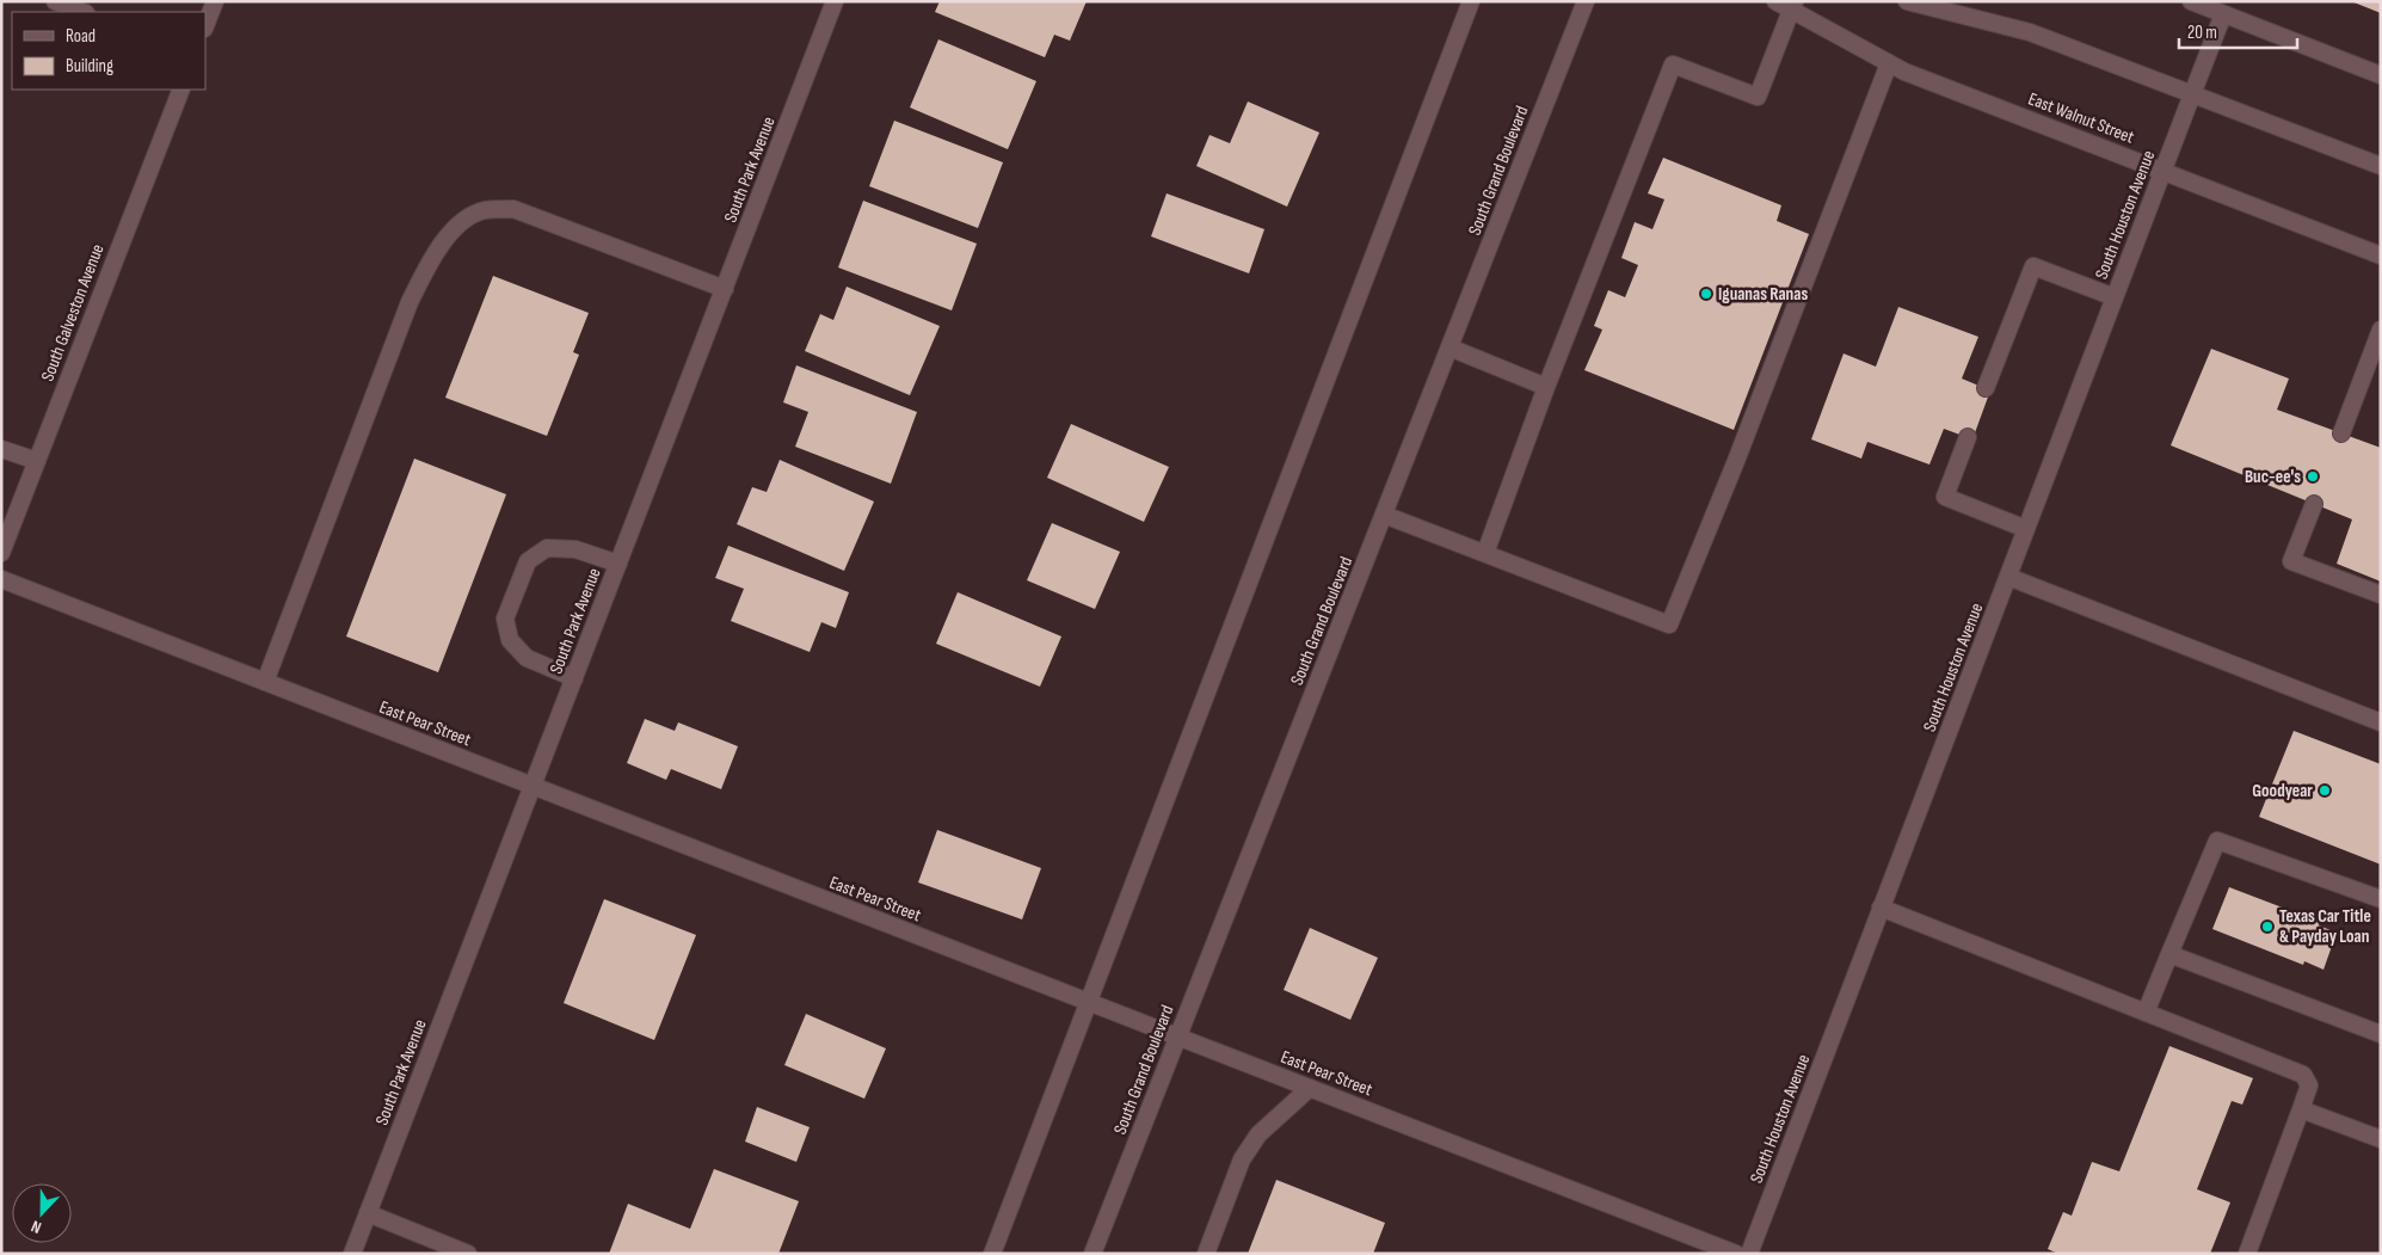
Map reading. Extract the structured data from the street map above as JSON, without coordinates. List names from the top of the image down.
{
  "streets": {
    "street": [
      "East Walnut Street",
      "South Park Avenue",
      "South Grand Boulevard",
      "South Houston Avenue",
      "South Galveston Avenue",
      "East Pear Street"
    ]
  },
  "crossings": [
    ["East Walnut Street", "South Houston Avenue"],
    ["South Park Avenue", "East Pear Street"],
    ["South Grand Boulevard", "East Pear Street"]
  ],
  "places": [
    "Iguanas Ranas",
    "Buc-ee's",
    "Goodyear",
    "Texas Car Title & Payday Loan"
  ],
  "legend": ["Road", "Building"],
  "scale_bar": "20 m",
  "north": "bottom"
}
